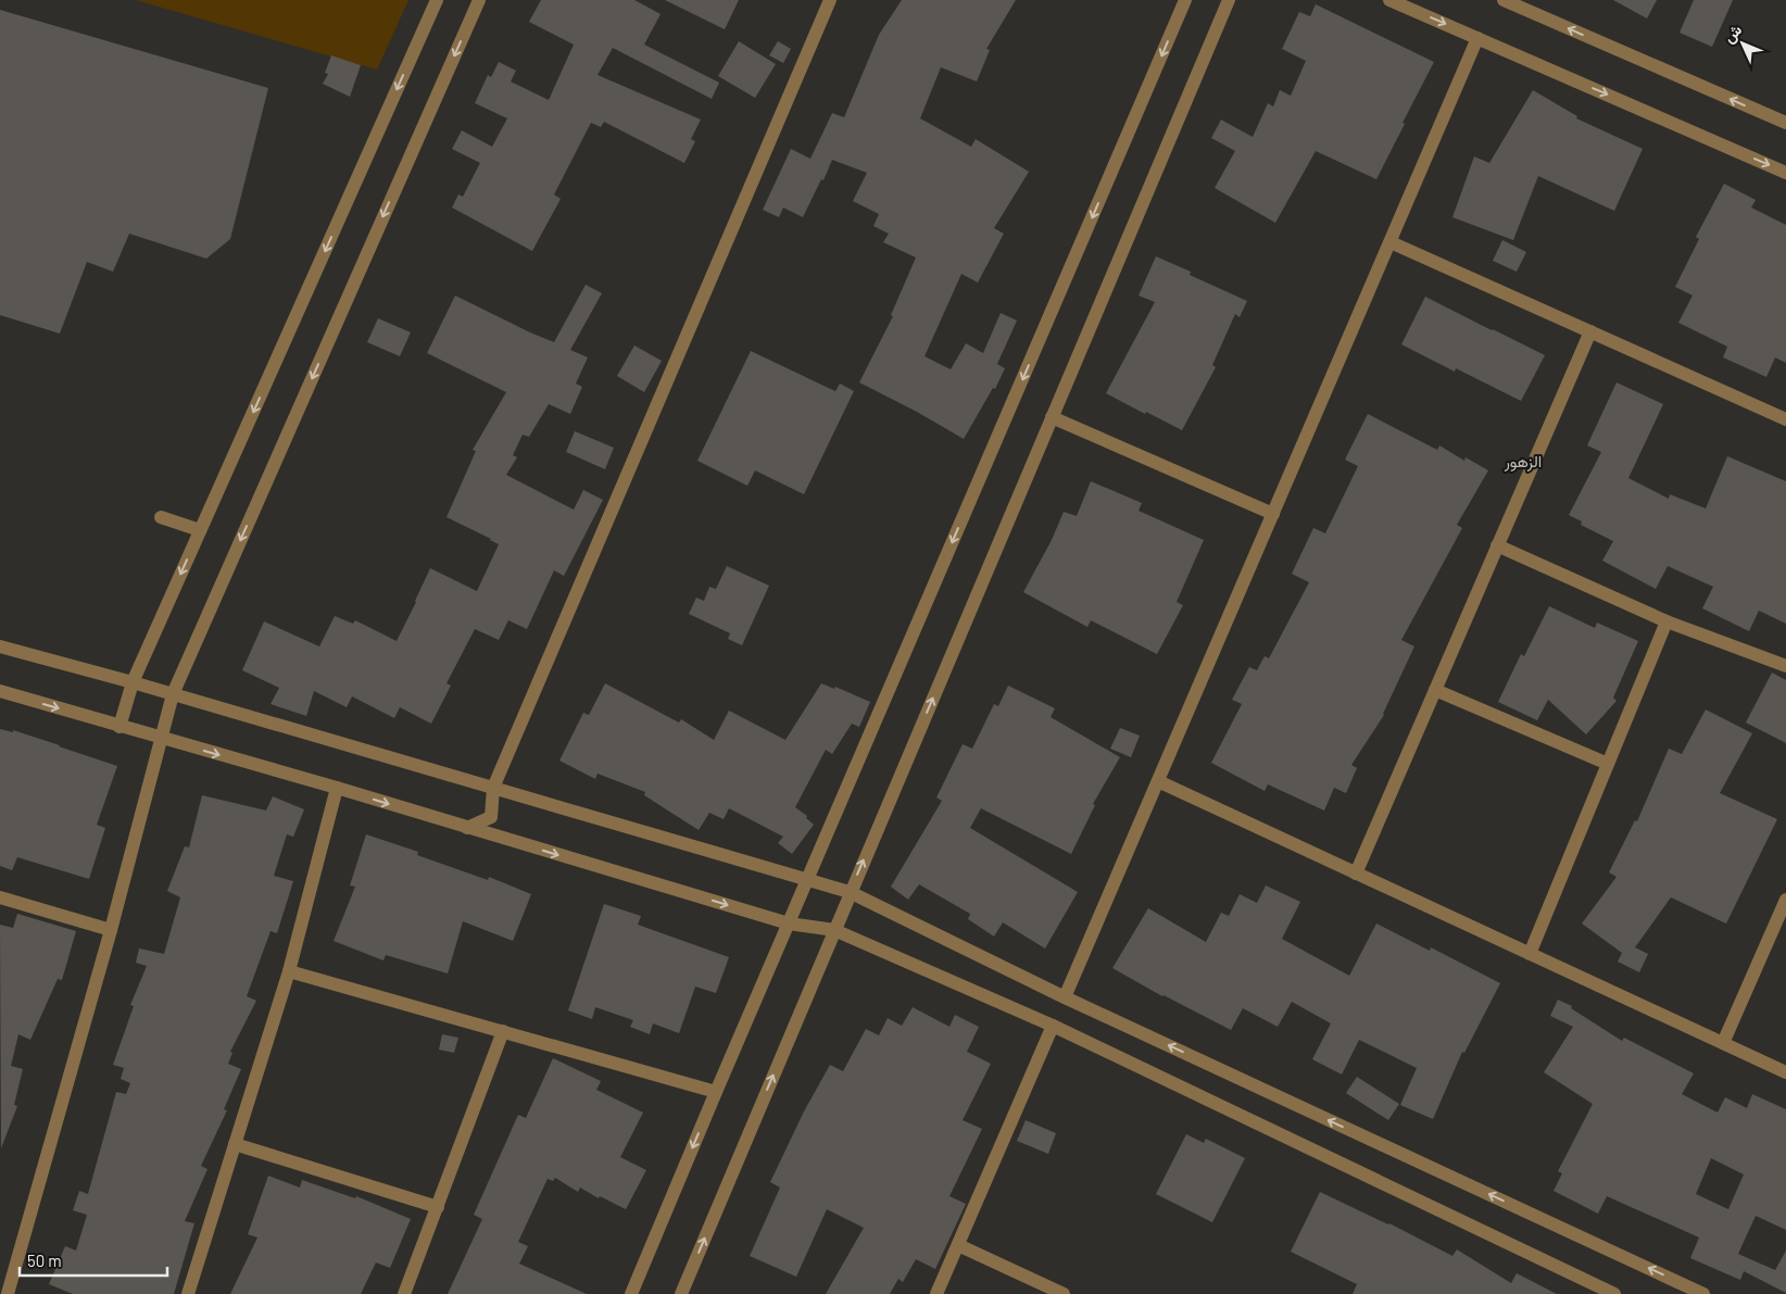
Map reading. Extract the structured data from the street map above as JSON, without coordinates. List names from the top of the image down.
{
  "districts": ["الزهور"],
  "scale_bar": "50 m",
  "north": "top left"
}
